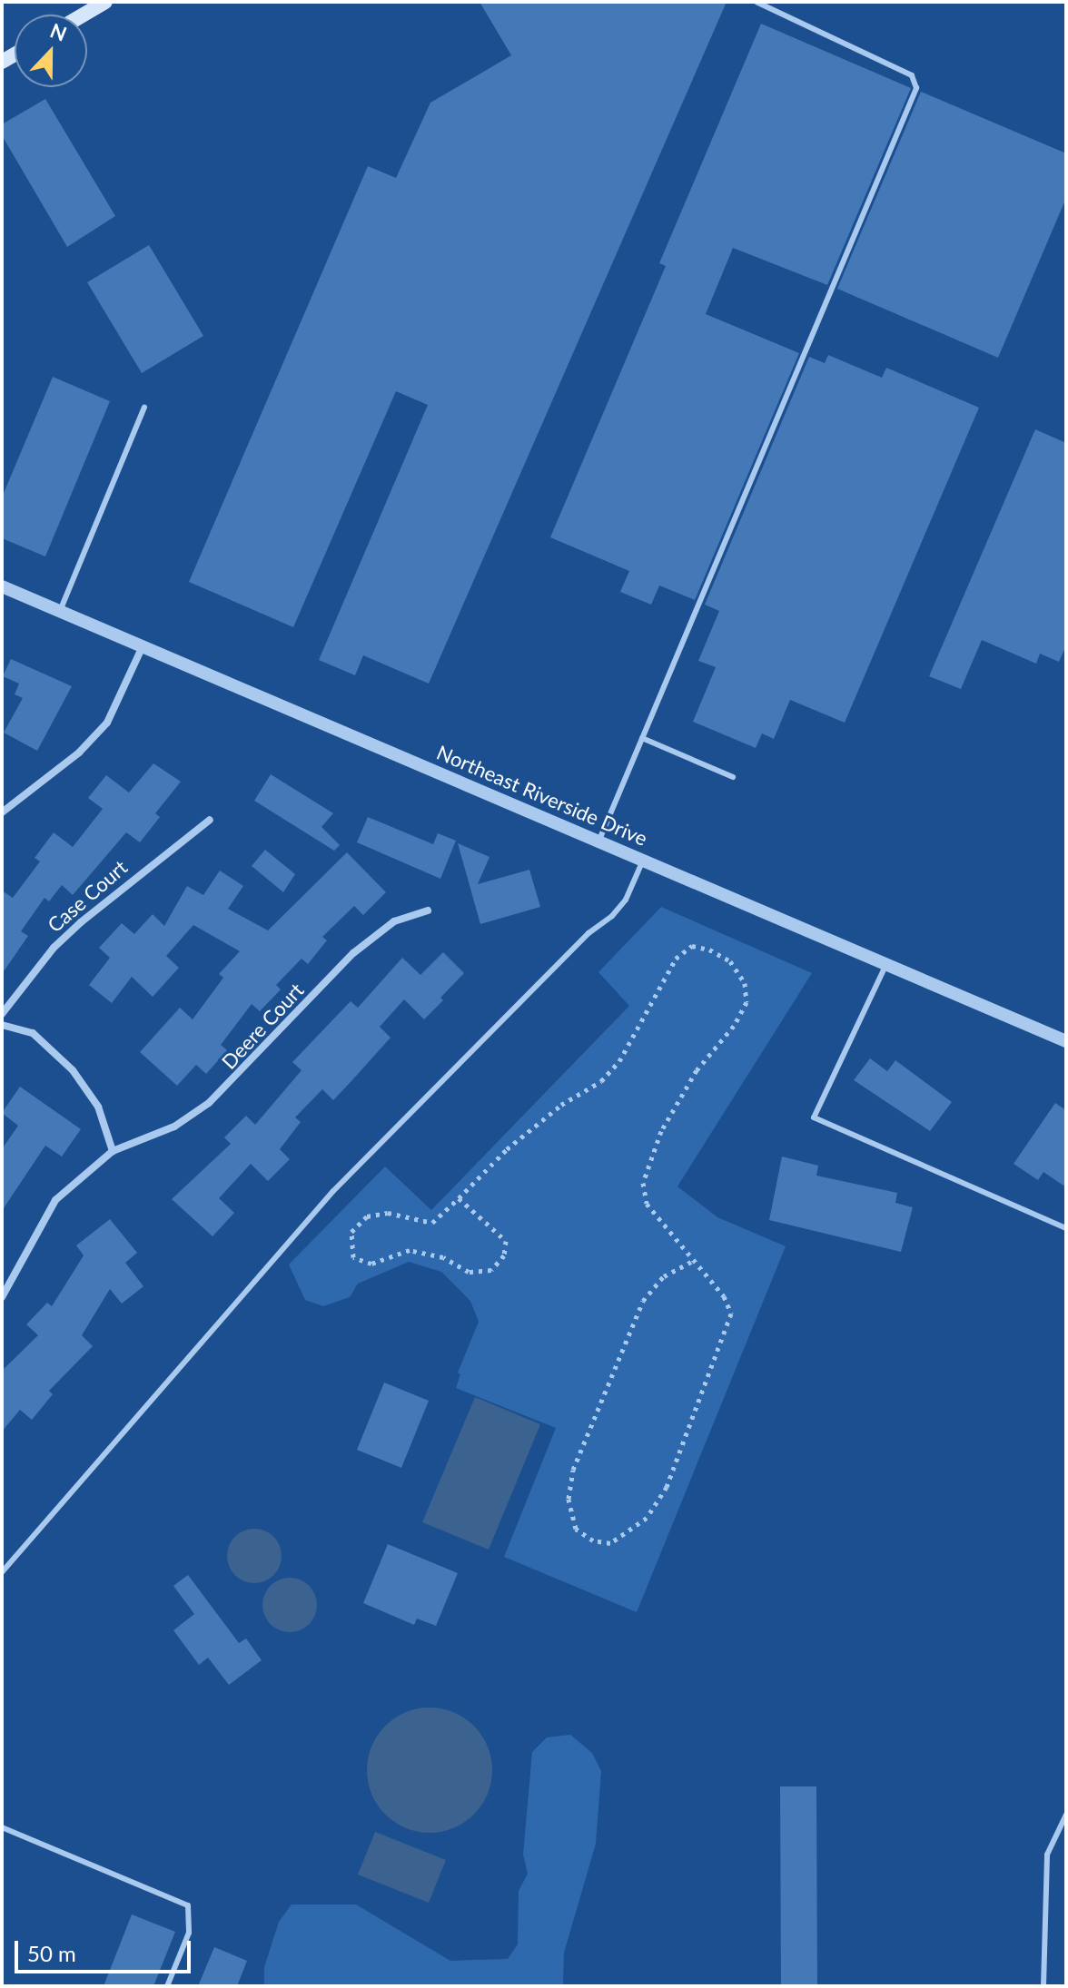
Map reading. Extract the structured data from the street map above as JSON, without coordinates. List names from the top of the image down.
{
  "streets": {
    "street": ["Northeast Riverside Drive", "Case Court", "Deere Court"]
  },
  "scale_bar": "50 m",
  "north": "top"
}
